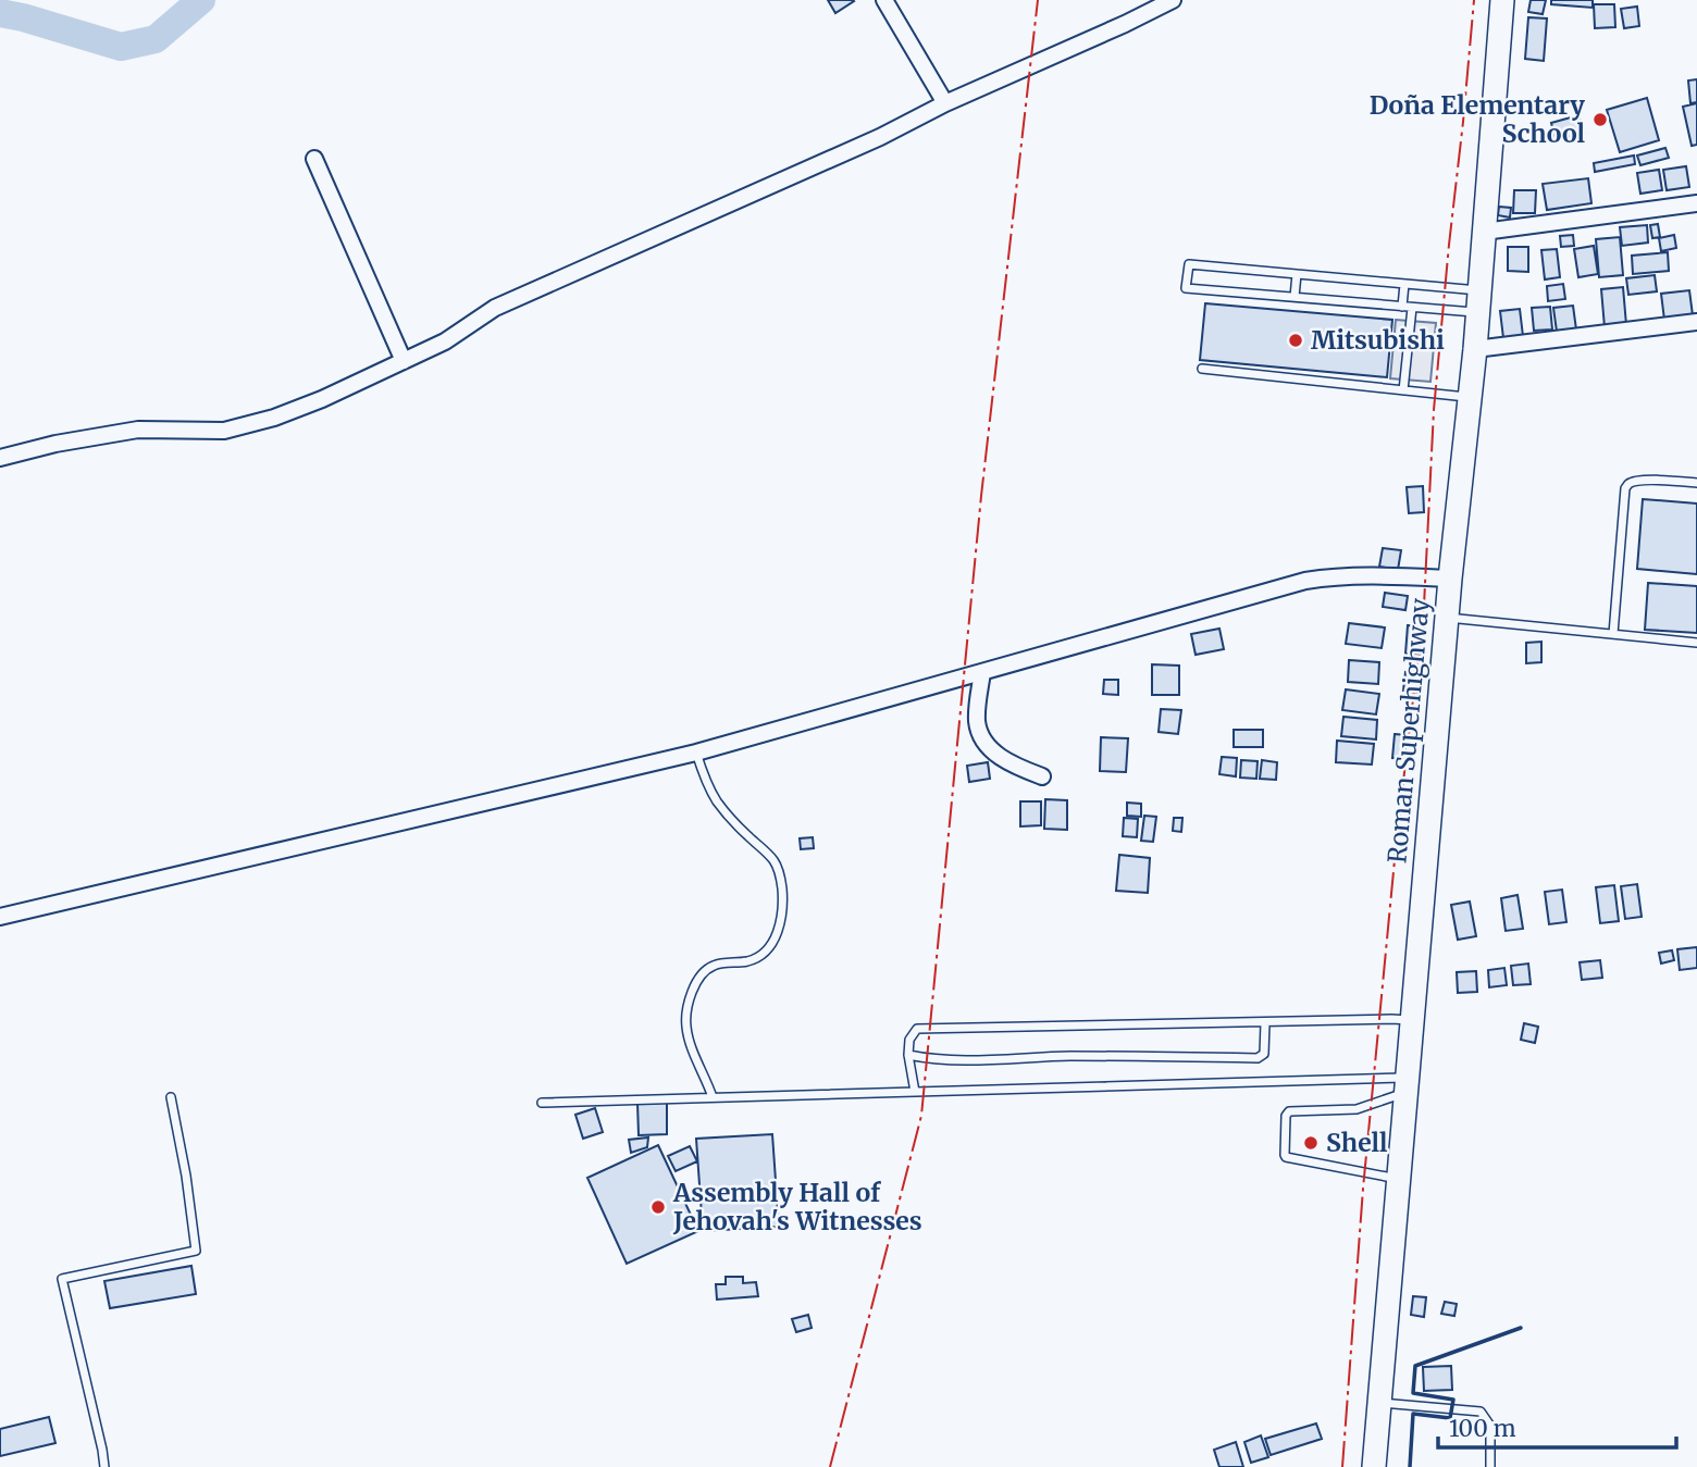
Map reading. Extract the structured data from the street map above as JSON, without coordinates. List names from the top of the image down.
{
  "streets": {
    "main road": ["Roman Superhighway"]
  },
  "places": [
    "Doña Elementary School",
    "Mitsubishi",
    "Shell",
    "Assembly Hall of Jehovah's Witnesses"
  ],
  "scale_bar": "100 m"
}
